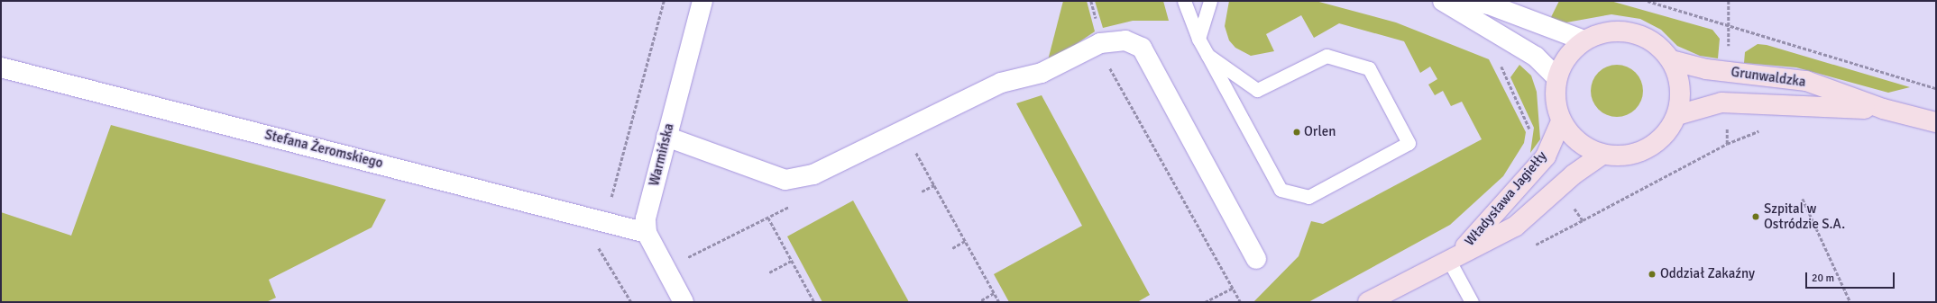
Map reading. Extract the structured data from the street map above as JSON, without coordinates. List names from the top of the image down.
{
  "streets": {
    "main road": ["Grunwaldzka", "Władysława Jagiełły"],
    "street": ["Stefana Żeromskiego", "Warmińska"]
  },
  "crossings": [
    ["Grunwaldzka", "Władysława Jagiełły"],
    ["Stefana Żeromskiego", "Warmińska"]
  ],
  "places": ["Orlen", "Szpital w Ostródzie S.A.", "Oddział Zakaźny"],
  "scale_bar": "20 m"
}
